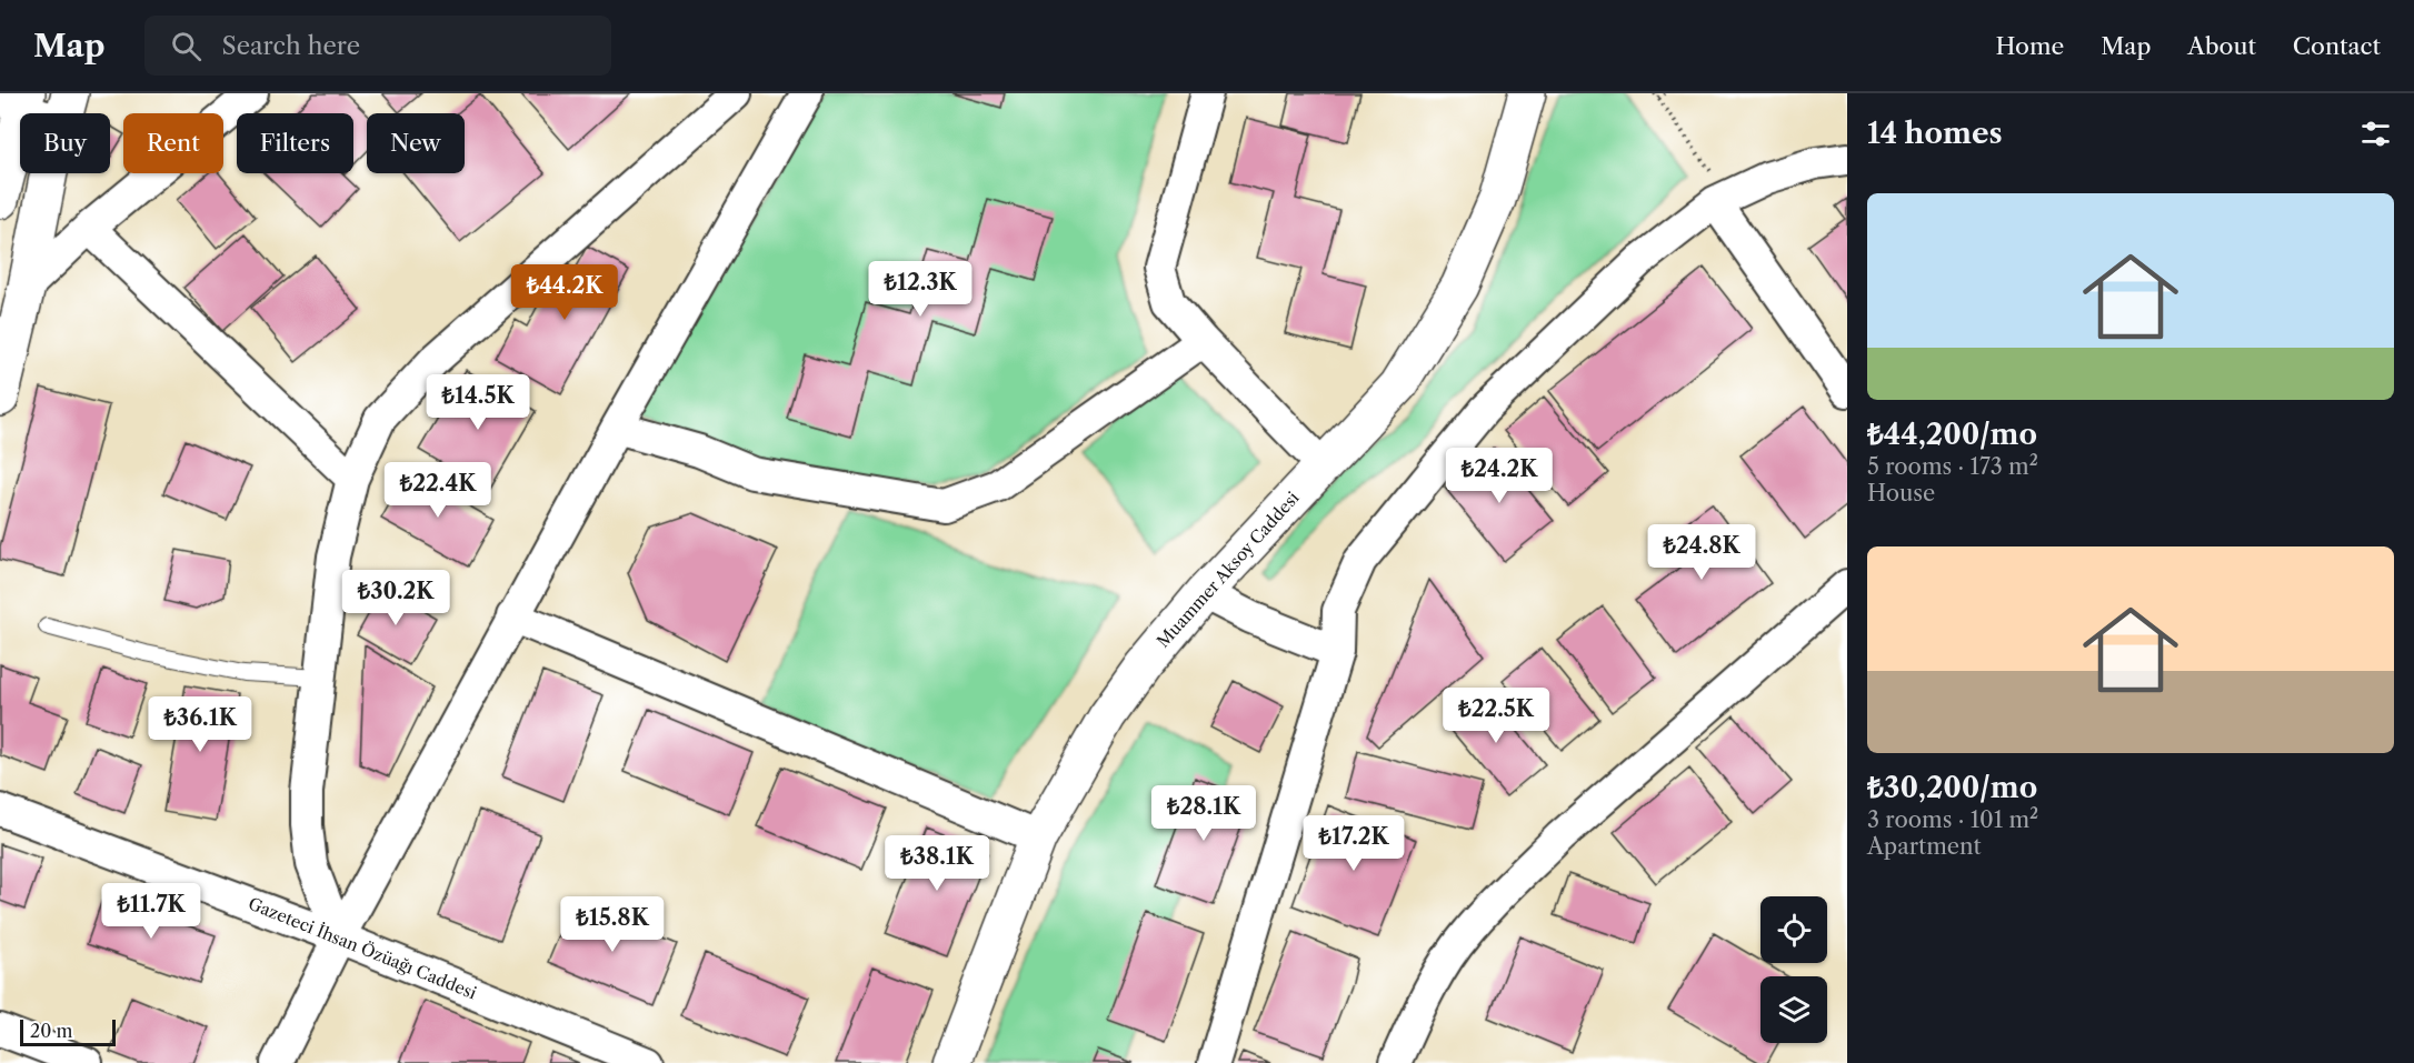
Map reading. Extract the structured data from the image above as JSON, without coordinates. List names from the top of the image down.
{
  "streets": {
    "main road": ["Muammer Aksoy Caddesi"],
    "street": ["Gazeteci İhsan Özüağı Caddesi"]
  },
  "scale_bar": "20 m",
  "page": {
    "header": "Map",
    "search": "Search here",
    "nav": [
      "Home",
      "Map",
      "About",
      "Contact"
    ],
    "heading": "14 homes",
    "chip": [
      "Buy",
      "Rent",
      "Filters",
      "New"
    ],
    "list": [
      {
        "name": "₺44,200/mo",
        "note": "5 rooms · 173 m² · House"
      },
      {
        "name": "₺30,200/mo",
        "note": "3 rooms · 101 m² · Apartment"
      }
    ],
    "price": [
      "₺12.3K",
      "₺44.2K",
      "₺14.5K",
      "₺24.2K",
      "₺22.4K",
      "₺24.8K",
      "₺30.2K",
      "₺22.5K",
      "₺36.1K",
      "₺28.1K",
      "₺17.2K",
      "₺38.1K",
      "₺11.7K",
      "₺15.8K"
    ],
    "scale": "20 m"
  }
}
